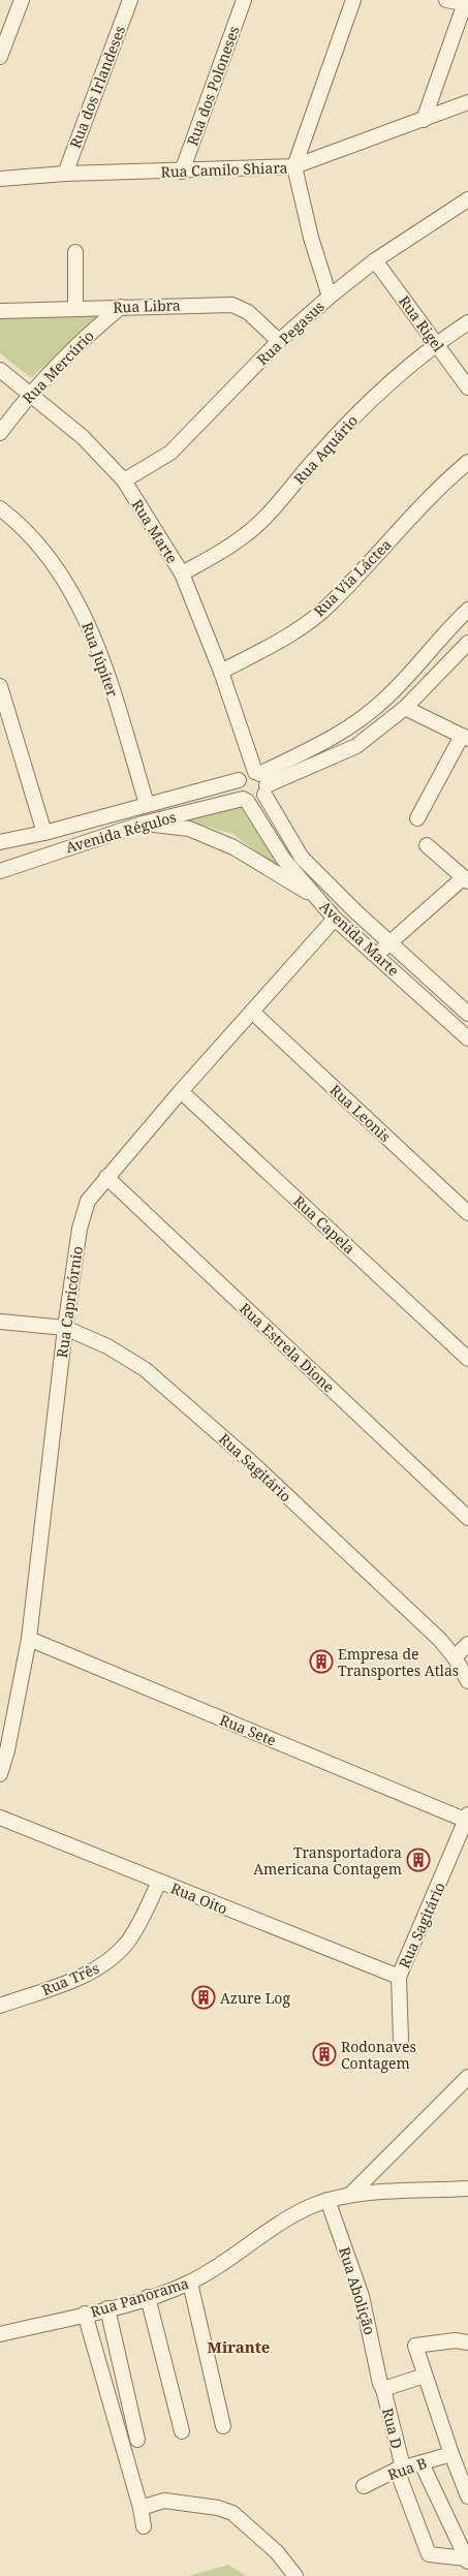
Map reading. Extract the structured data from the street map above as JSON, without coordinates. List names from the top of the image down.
{
  "streets": {
    "street": [
      "Rua dos Poloneses",
      "Rua dos Irlandeses",
      "Rua Camilo Shiara",
      "Rua Libra",
      "Rua Rigel",
      "Rua Pegasus",
      "Rua Mercúrio",
      "Rua Aquário",
      "Rua Marte",
      "Rua Via Láctea",
      "Rua Júpiter",
      "Avenida Régulos",
      "Avenida Marte",
      "Rua Leonis",
      "Rua Capela",
      "Rua Capricórnio",
      "Rua Estrela Dione",
      "Rua Sagitário",
      "Rua Sete",
      "Rua Oito",
      "Rua Três",
      "Rua Abolição",
      "Rua Panorama",
      "Rua D",
      "Rua B"
    ]
  },
  "crossings": [
    ["Rua dos Poloneses", "Rua Camilo Shiara"],
    ["Rua dos Irlandeses", "Rua Camilo Shiara"],
    ["Rua Libra", "Rua Pegasus"],
    ["Rua Libra", "Rua Mercúrio"],
    ["Rua Rigel", "Rua Pegasus"],
    ["Rua Rigel", "Rua Aquário"],
    ["Rua Pegasus", "Rua Marte"],
    ["Rua Mercúrio", "Rua Marte"],
    ["Rua Aquário", "Rua Marte"],
    ["Rua Marte", "Rua Via Láctea"],
    ["Rua Marte", "Avenida Régulos"],
    ["Rua Marte", "Avenida Marte"],
    ["Rua Júpiter", "Avenida Régulos"],
    ["Avenida Régulos", "Avenida Marte"],
    ["Avenida Marte", "Rua Capricórnio"],
    ["Rua Leonis", "Rua Capricórnio"],
    ["Rua Capela", "Rua Capricórnio"],
    ["Rua Capricórnio", "Rua Estrela Dione"],
    ["Rua Capricórnio", "Rua Sagitário"],
    ["Rua Capricórnio", "Rua Sete"],
    ["Rua Sagitário", "Rua Sete"],
    ["Rua Sagitário", "Rua Oito"],
    ["Rua Oito", "Rua Três"],
    ["Rua Abolição", "Rua Panorama"],
    ["Rua Abolição", "Rua D"],
    ["Rua D", "Rua B"]
  ],
  "districts": ["Mirante"],
  "places": {
    "building": [
      "Empresa de Transportes Atlas",
      "Transportadora Americana Contagem",
      "Azure Log",
      "Rodonaves Contagem"
    ]
  }
}
